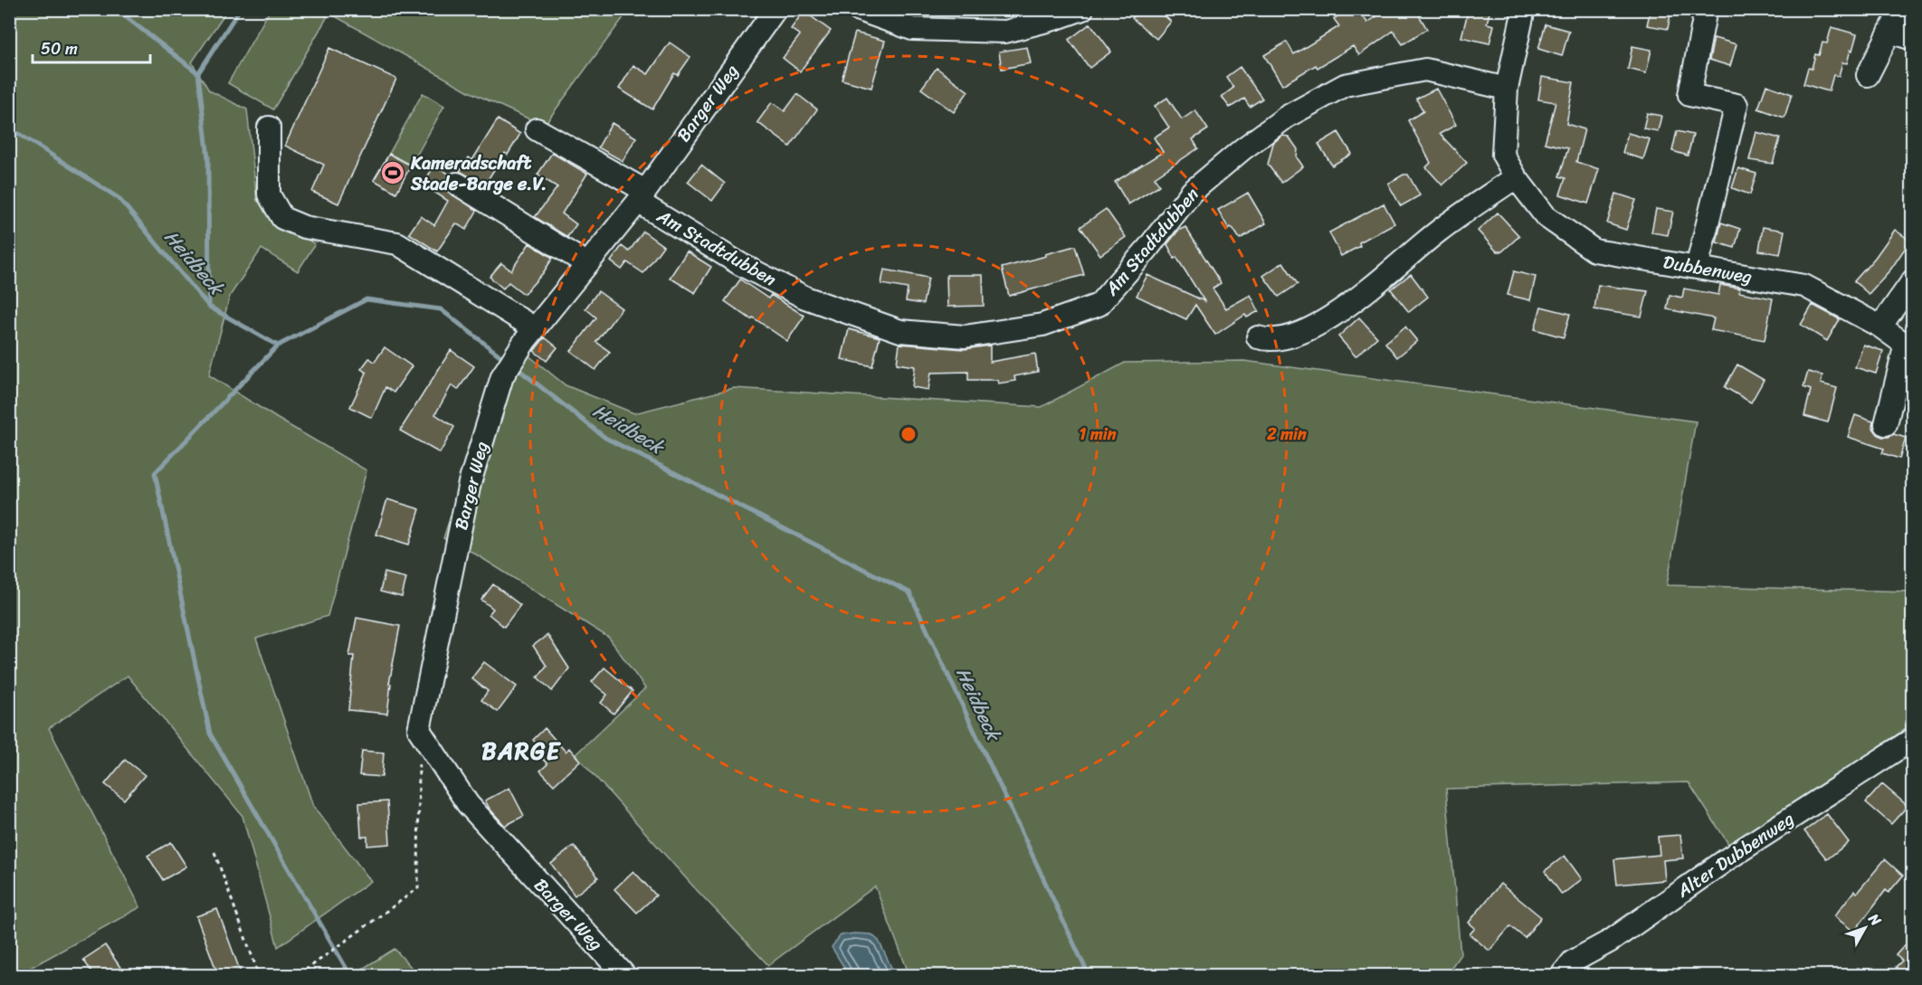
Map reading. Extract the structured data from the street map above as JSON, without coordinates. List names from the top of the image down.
{
  "streets": {
    "street": [
      "Barger Weg",
      "Am Stadtdubben",
      "Dubbenweg",
      "Alter Dubbenweg"
    ]
  },
  "crossings": [
    ["Barger Weg", "Am Stadtdubben"],
    ["Am Stadtdubben", "Dubbenweg"]
  ],
  "districts": ["BARGE"],
  "water": ["Heidbeck"],
  "places": {
    "sports": ["Kameradschaft Stade-Barge e.V."]
  },
  "scale_bar": "50 m",
  "north": "top right",
  "rings": ["1 min", "2 min"]
}
